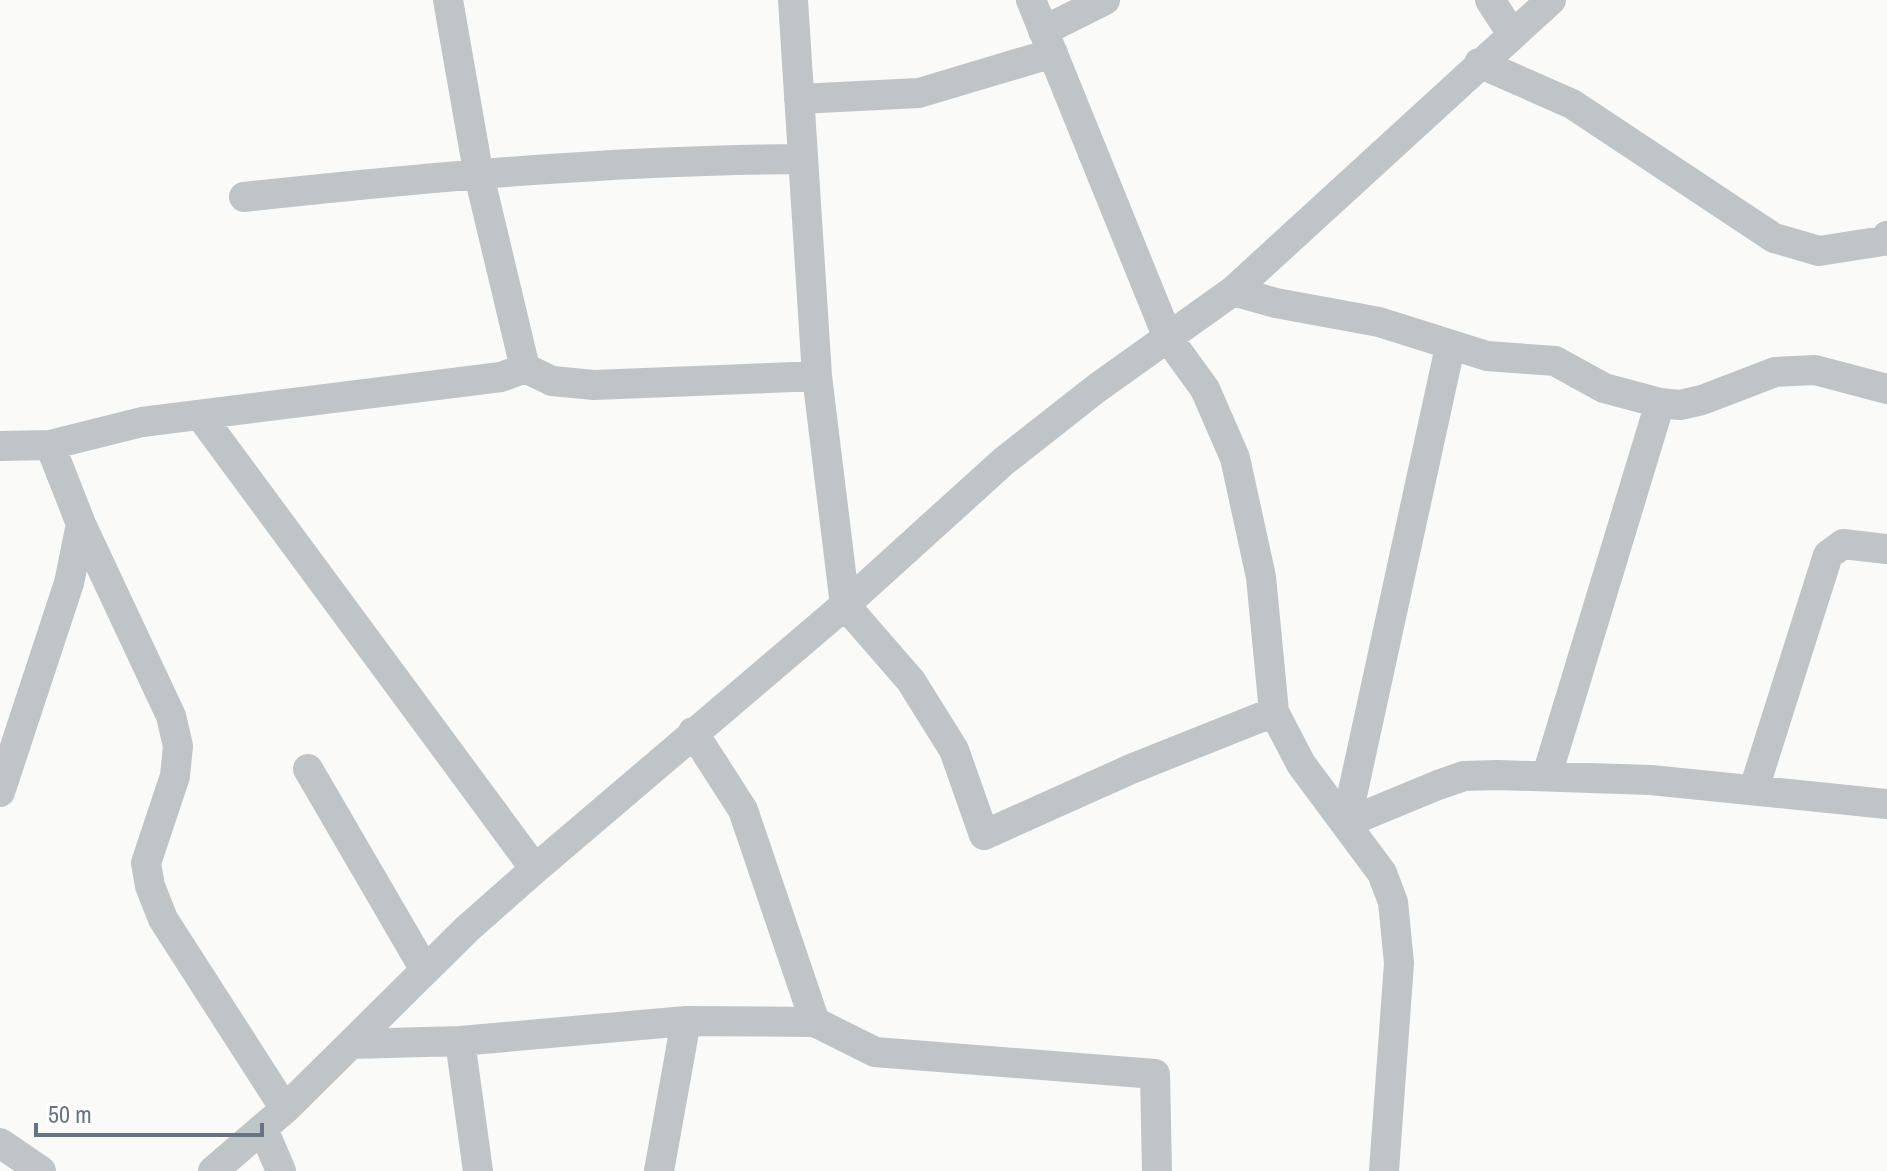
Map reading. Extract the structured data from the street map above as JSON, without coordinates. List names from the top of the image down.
{
  "scale_bar": "50 m"
}
